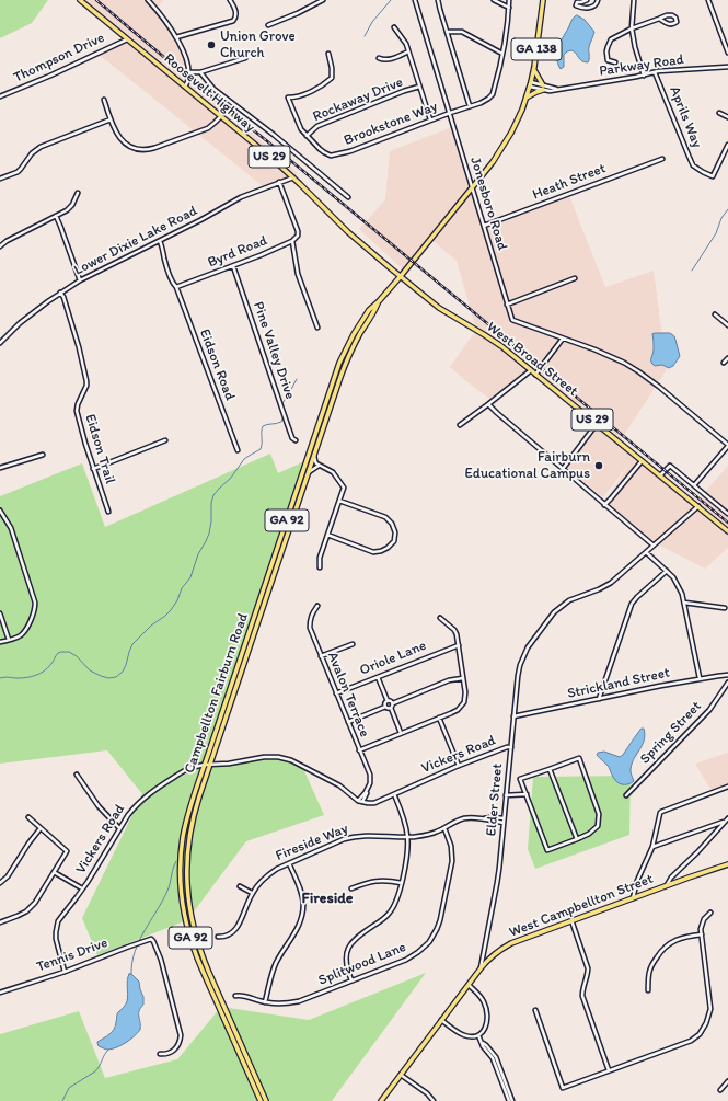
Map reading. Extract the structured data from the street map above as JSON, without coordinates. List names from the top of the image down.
{
  "streets": {
    "main road": [
      "GA 138",
      "Roosevelt Highway",
      "US 29",
      "West Broad Street",
      "GA 92",
      "Campbellton Fairburn Road",
      "West Campbellton Street"
    ],
    "street": [
      "Thompson Drive",
      "Parkway Road",
      "Rockaway Drive",
      "Aprils Way",
      "Brookstone Way",
      "Heath Street",
      "Jonesboro Road",
      "Lower Dixie Lake Road",
      "Byrd Road",
      "Pine Valley Drive",
      "Eidson Road",
      "Eidson Trail",
      "Oriole Lane",
      "Strickland Street",
      "Avalon Terrace",
      "Spring Street",
      "Vickers Road",
      "Elder Street",
      "Fireside Way",
      "Tennis Drive",
      "Splitwood Lane"
    ]
  },
  "crossings": [
    ["GA 138", "Parkway Road"],
    ["GA 138", "Roosevelt Highway"],
    ["GA 138", "Jonesboro Road"],
    ["GA 138", "West Broad Street"],
    ["GA 138", "Campbellton Fairburn Road"],
    ["Thompson Drive", "Roosevelt Highway"],
    ["Parkway Road", "Aprils Way"],
    ["Roosevelt Highway", "Lower Dixie Lake Road"],
    ["Roosevelt Highway", "West Broad Street"],
    ["Roosevelt Highway", "Campbellton Fairburn Road"],
    ["Rockaway Drive", "Brookstone Way"],
    ["Brookstone Way", "Jonesboro Road"],
    ["Heath Street", "Jonesboro Road"],
    ["Lower Dixie Lake Road", "Eidson Trail"],
    ["Byrd Road", "Pine Valley Drive"],
    ["Byrd Road", "Eidson Road"],
    ["West Broad Street", "Campbellton Fairburn Road"],
    ["West Broad Street", "Elder Street"],
    ["Oriole Lane", "Avalon Terrace"],
    ["Strickland Street", "Elder Street"],
    ["Campbellton Fairburn Road", "Vickers Road"],
    ["Avalon Terrace", "Vickers Road"],
    ["Vickers Road", "Elder Street"],
    ["Vickers Road", "Tennis Drive"],
    ["Elder Street", "Fireside Way"],
    ["Elder Street", "West Campbellton Street"],
    ["Fireside Way", "Splitwood Lane"]
  ],
  "districts": ["Fireside"],
  "places": ["Union Grove Church", "Fairburn Educational Campus"]
}
